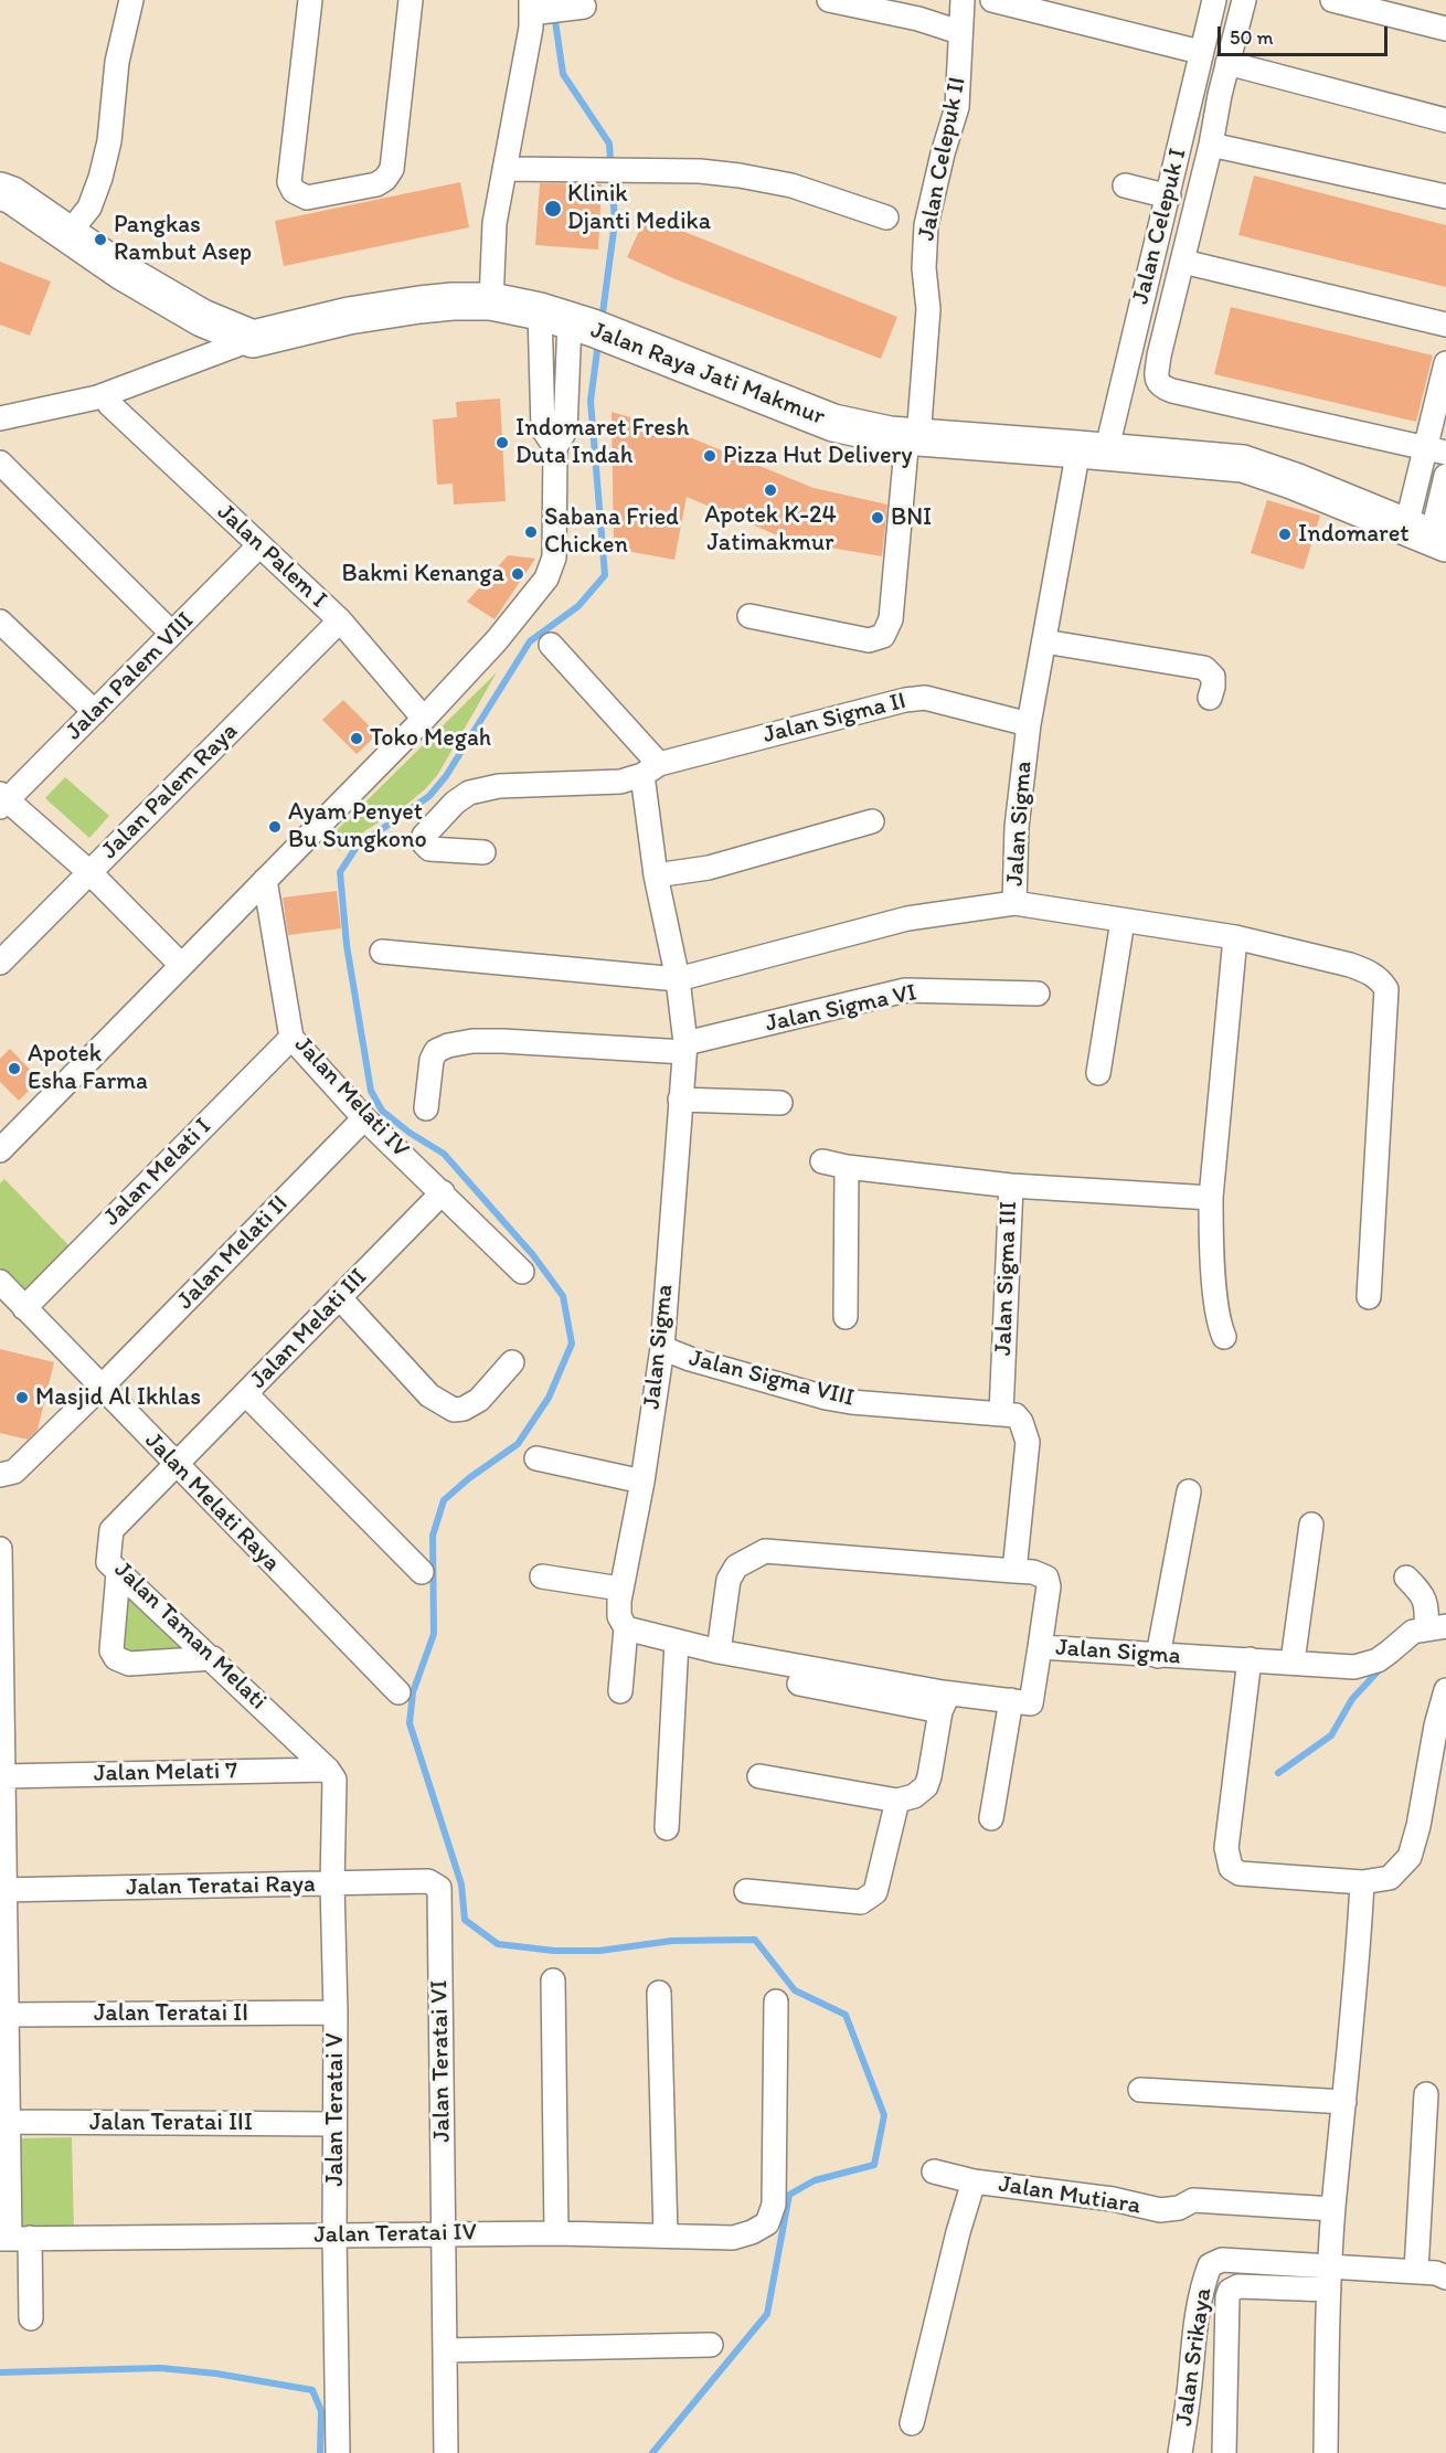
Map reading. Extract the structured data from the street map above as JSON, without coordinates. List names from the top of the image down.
{
  "streets": {
    "main road": ["Jalan Raya Jati Makmur"],
    "street": [
      "Jalan Celepuk II",
      "Jalan Celepuk I",
      "Jalan Palem I",
      "Jalan Palem VIII",
      "Jalan Sigma II",
      "Jalan Palem Raya",
      "Jalan Sigma",
      "Jalan Sigma VI",
      "Jalan Melati IV",
      "Jalan Melati I",
      "Jalan Melati II",
      "Jalan Sigma III",
      "Jalan Melati III",
      "Jalan Sigma VIII",
      "Jalan Melati Raya",
      "Jalan Taman Melati",
      "Jalan Melati 7",
      "Jalan Teratai Raya",
      "Jalan Teratai II",
      "Jalan Teratai VI",
      "Jalan Teratai V",
      "Jalan Teratai III",
      "Jalan Mutiara",
      "Jalan Teratai IV",
      "Jalan Srikaya"
    ]
  },
  "crossings": [
    ["Jalan Celepuk II", "Jalan Raya Jati Makmur"],
    ["Jalan Celepuk I", "Jalan Raya Jati Makmur"],
    ["Jalan Celepuk I", "Jalan Sigma"],
    ["Jalan Raya Jati Makmur", "Jalan Sigma"],
    ["Jalan Palem I", "Jalan Palem VIII"],
    ["Jalan Palem I", "Jalan Palem Raya"],
    ["Jalan Sigma II", "Jalan Sigma"],
    ["Jalan Sigma", "Jalan Sigma VI"],
    ["Jalan Sigma", "Jalan Sigma VIII"],
    ["Jalan Melati IV", "Jalan Melati I"],
    ["Jalan Melati IV", "Jalan Melati II"],
    ["Jalan Melati IV", "Jalan Melati III"],
    ["Jalan Melati I", "Jalan Melati Raya"],
    ["Jalan Melati II", "Jalan Melati Raya"],
    ["Jalan Sigma III", "Jalan Sigma VIII"],
    ["Jalan Melati III", "Jalan Melati Raya"],
    ["Jalan Melati III", "Jalan Taman Melati"],
    ["Jalan Melati Raya", "Jalan Taman Melati"],
    ["Jalan Taman Melati", "Jalan Melati 7"],
    ["Jalan Taman Melati", "Jalan Teratai V"],
    ["Jalan Melati 7", "Jalan Teratai V"],
    ["Jalan Teratai Raya", "Jalan Teratai VI"],
    ["Jalan Teratai Raya", "Jalan Teratai V"],
    ["Jalan Teratai II", "Jalan Teratai V"],
    ["Jalan Teratai VI", "Jalan Teratai IV"],
    ["Jalan Teratai V", "Jalan Teratai III"],
    ["Jalan Teratai V", "Jalan Teratai IV"]
  ],
  "places": [
    "Klinik Djanti Medika",
    "Pangkas Rambut Asep",
    "Indomaret Fresh Duta Indah",
    "Pizza Hut Delivery",
    "Apotek K-24 Jatimakmur",
    "BNI",
    "Sabana Fried Chicken",
    "Indomaret",
    "Bakmi Kenanga",
    "Toko Megah",
    "Ayam Penyet Bu Sungkono",
    "Apotek Esha Farma",
    "Masjid Al Ikhlas"
  ],
  "scale_bar": "50 m"
}
